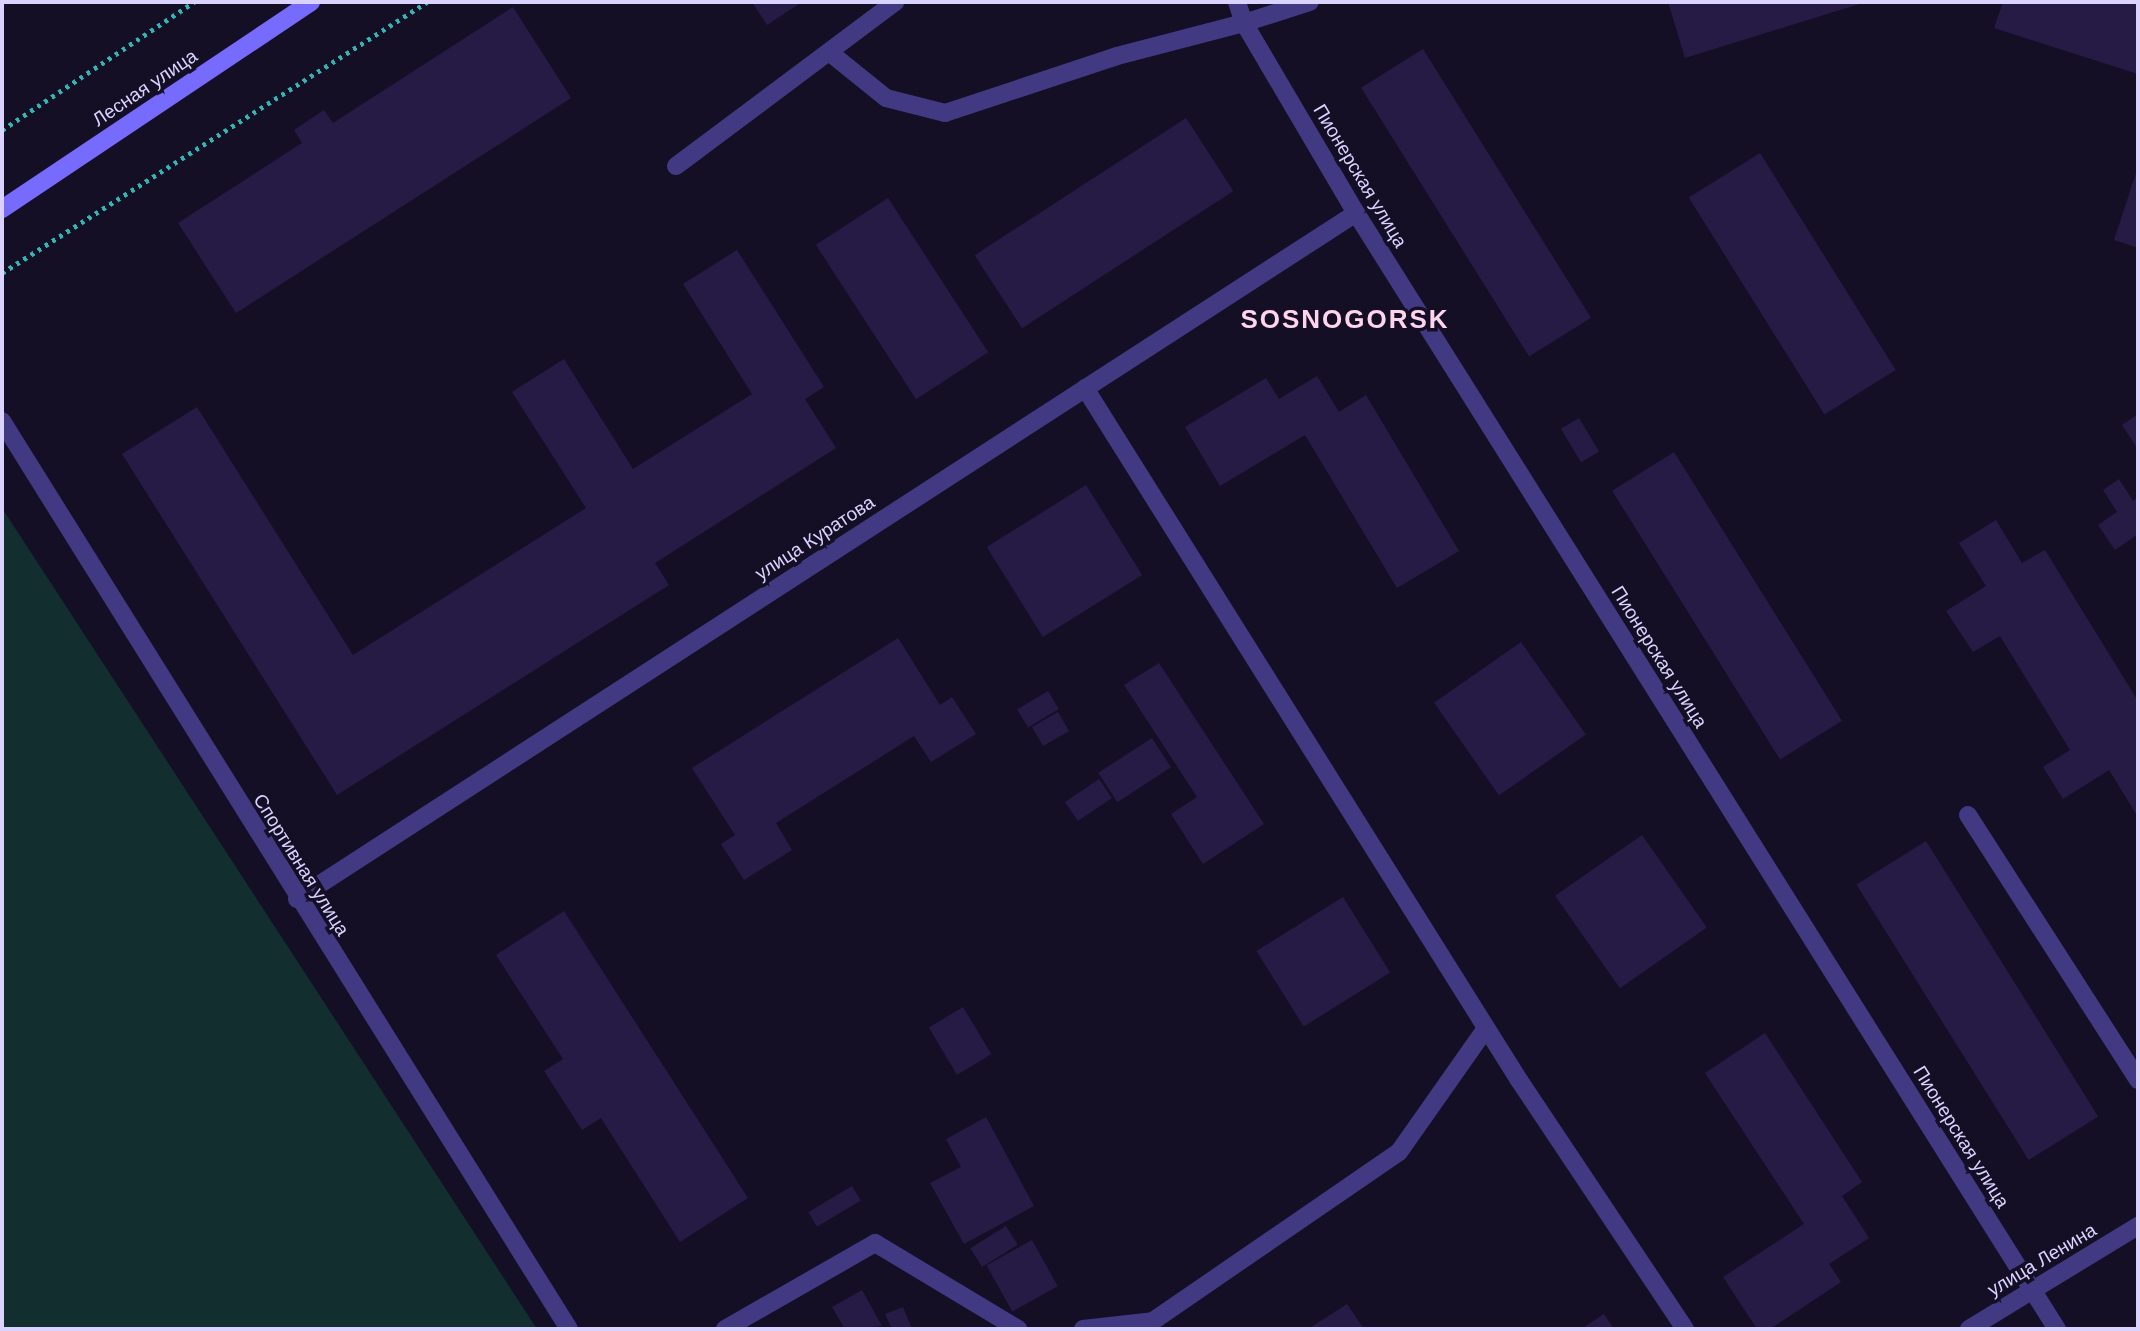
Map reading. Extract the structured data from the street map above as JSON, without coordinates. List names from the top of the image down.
{
  "streets": {
    "main road": ["Лесная улица"],
    "street": [
      "Пионерская улица",
      "улица Куратова",
      "Спортивная улица",
      "улица Ленина"
    ]
  },
  "crossings": [
    ["Пионерская улица", "улица Куратова"],
    ["Пионерская улица", "улица Ленина"],
    ["улица Куратова", "Спортивная улица"]
  ],
  "districts": ["SOSNOGORSK"]
}
